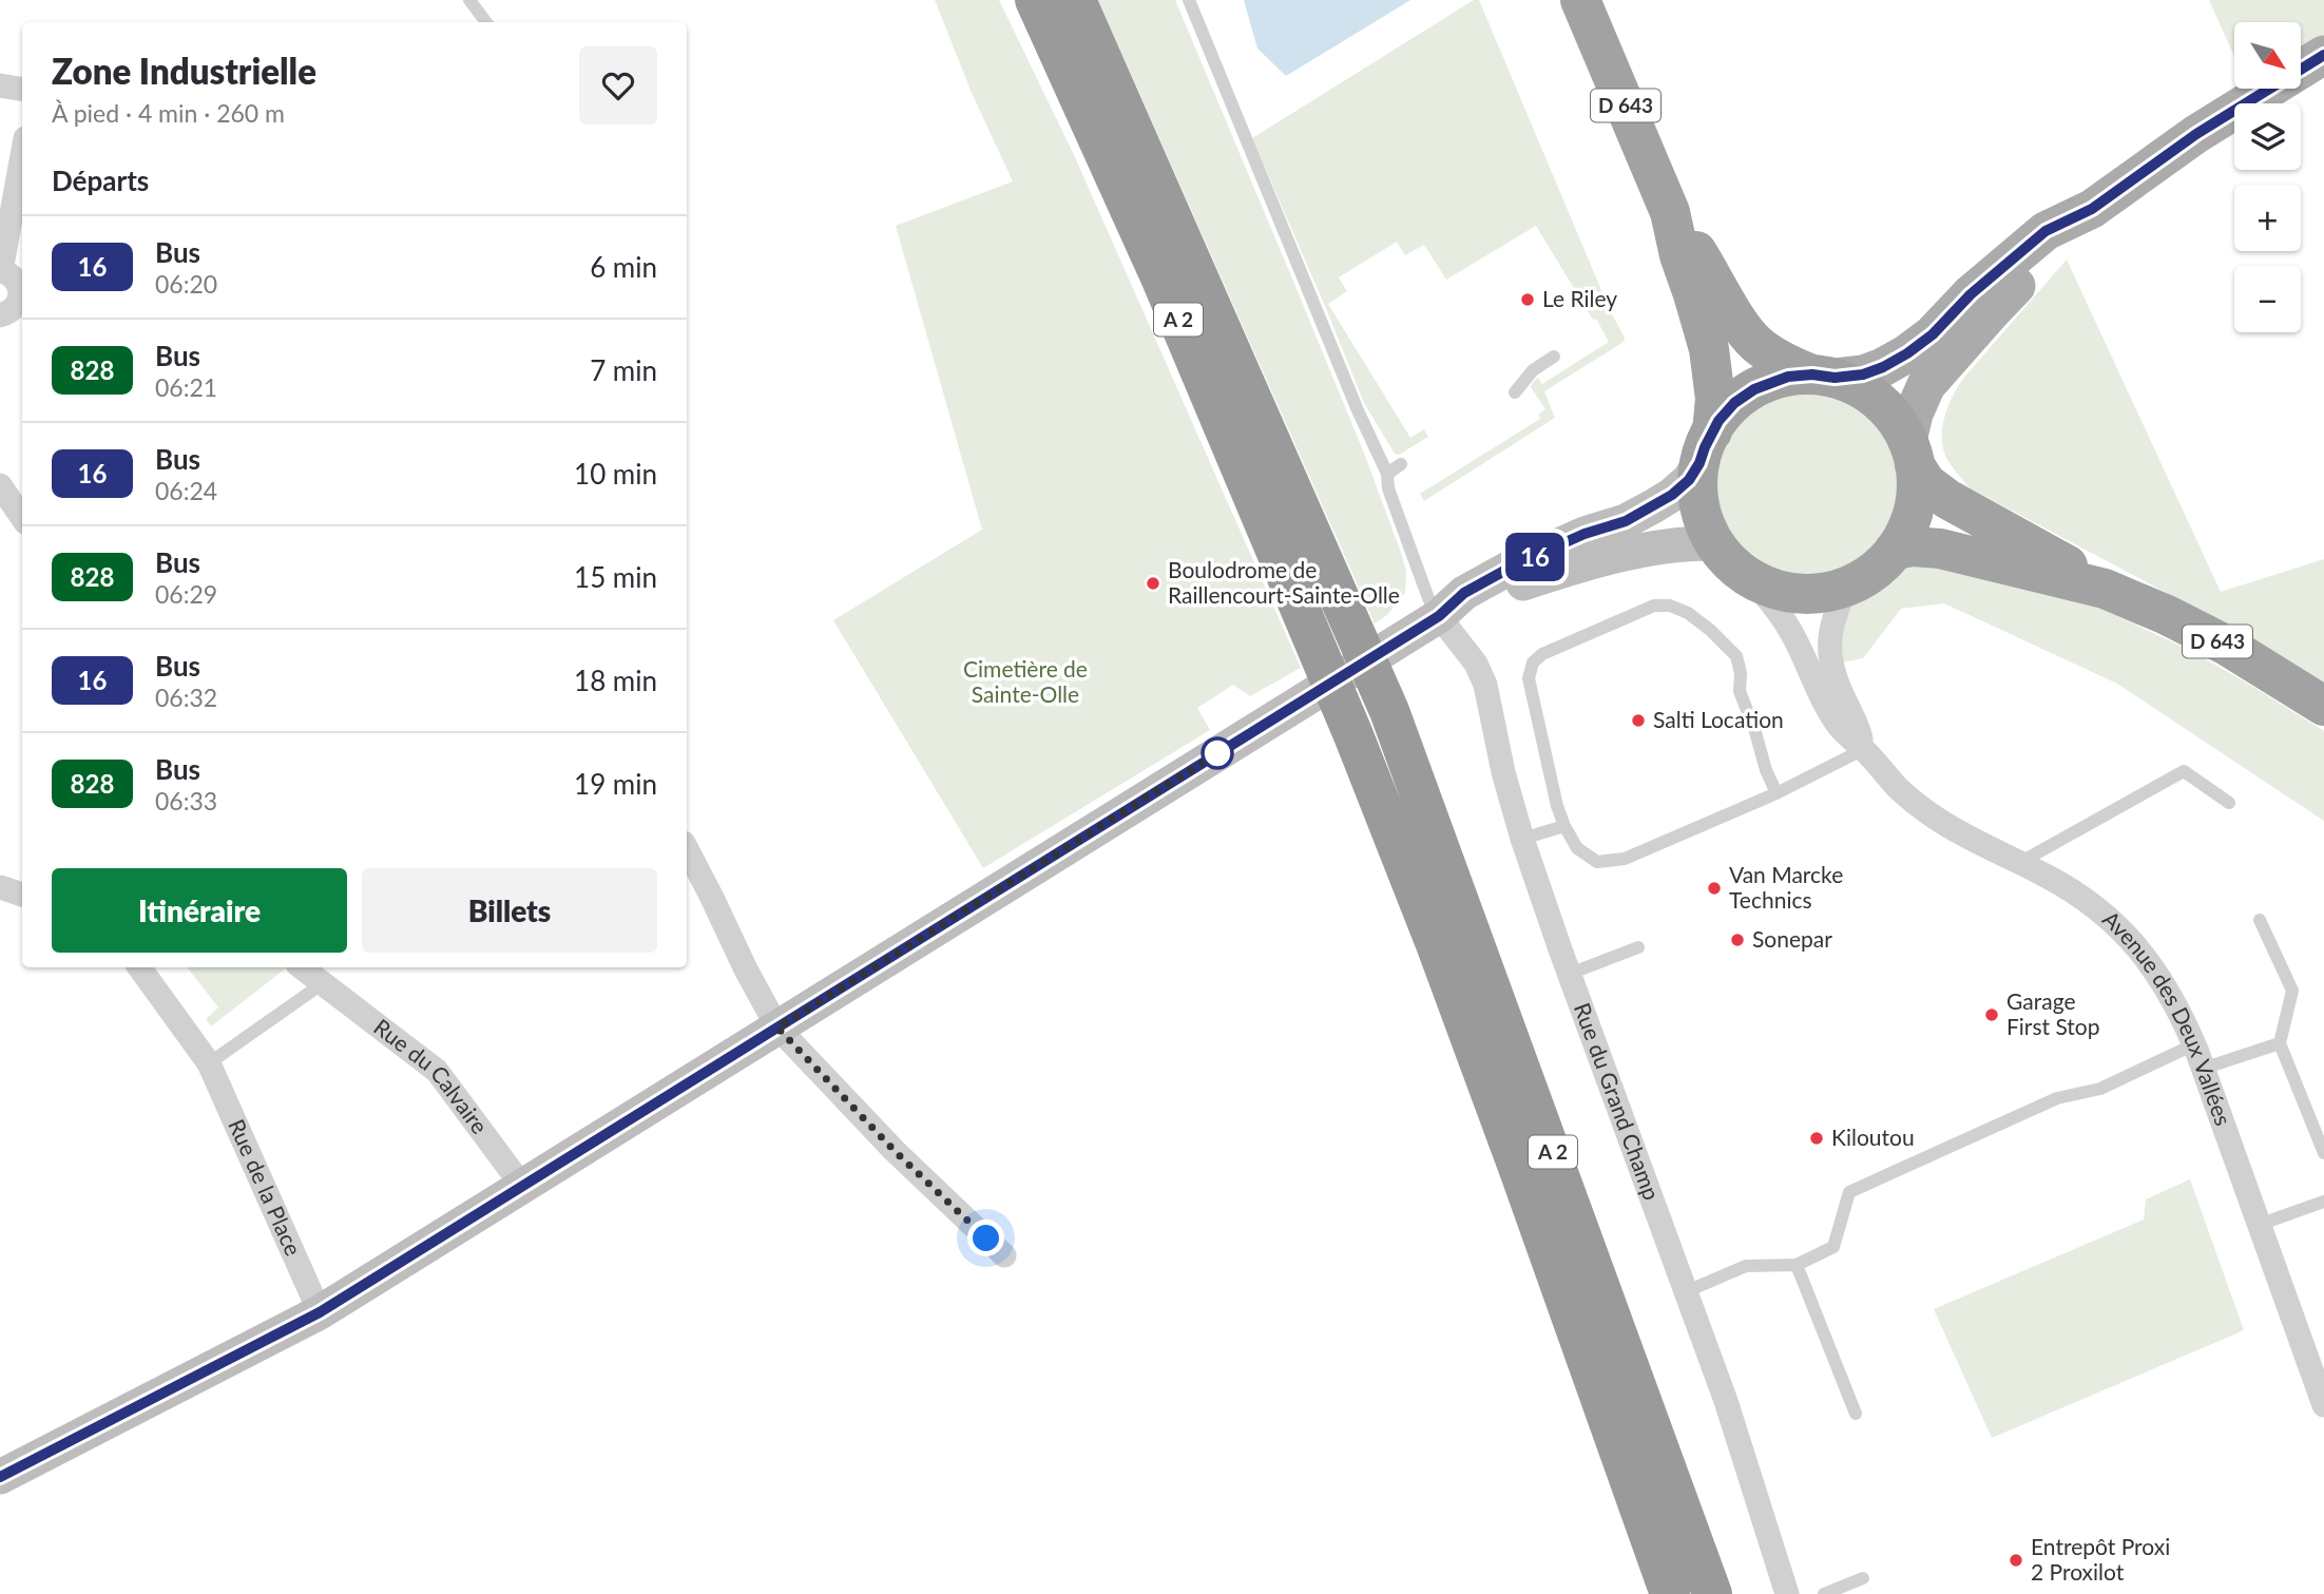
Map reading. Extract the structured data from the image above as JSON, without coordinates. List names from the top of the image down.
{
  "streets": {
    "highway": ["D 643", "A 2"],
    "street": [
      "Avenue des Deux Vallées",
      "Rue du Calvaire",
      "Rue du Grand Champ",
      "Rue de la Place"
    ]
  },
  "crossings": [
    ["D 643", "Avenue des Deux Vallées"]
  ],
  "parks": ["Cimetière de Sainte-Olle"],
  "places": [
    "Le Riley",
    "Boulodrome de Raillencourt-Sainte-Olle",
    "Salti Location",
    "Van Marcke Technics",
    "Sonepar",
    "Garage First Stop",
    "Kiloutou",
    "Entrepôt Proxi 2 Proxilot"
  ],
  "lines": ["bus line 16"],
  "north": "bottom right",
  "page": {
    "on_map": "16",
    "map_buttons": ["+", "−"],
    "heading": [
      ["Zone Industrielle", "À pied · 4 min · 260 m"],
      "Départs"
    ],
    "list": [
      {
        "mark": "16",
        "name": "Bus",
        "note": "06:20",
        "value": "6 min"
      },
      {
        "mark": "828",
        "name": "Bus",
        "note": "06:21",
        "value": "7 min"
      },
      {
        "mark": "16",
        "name": "Bus",
        "note": "06:24",
        "value": "10 min"
      },
      {
        "mark": "828",
        "name": "Bus",
        "note": "06:29",
        "value": "15 min"
      },
      {
        "mark": "16",
        "name": "Bus",
        "note": "06:32",
        "value": "18 min"
      },
      {
        "mark": "828",
        "name": "Bus",
        "note": "06:33",
        "value": "19 min"
      }
    ],
    "buttons": ["Itinéraire", "Billets"]
  }
}
